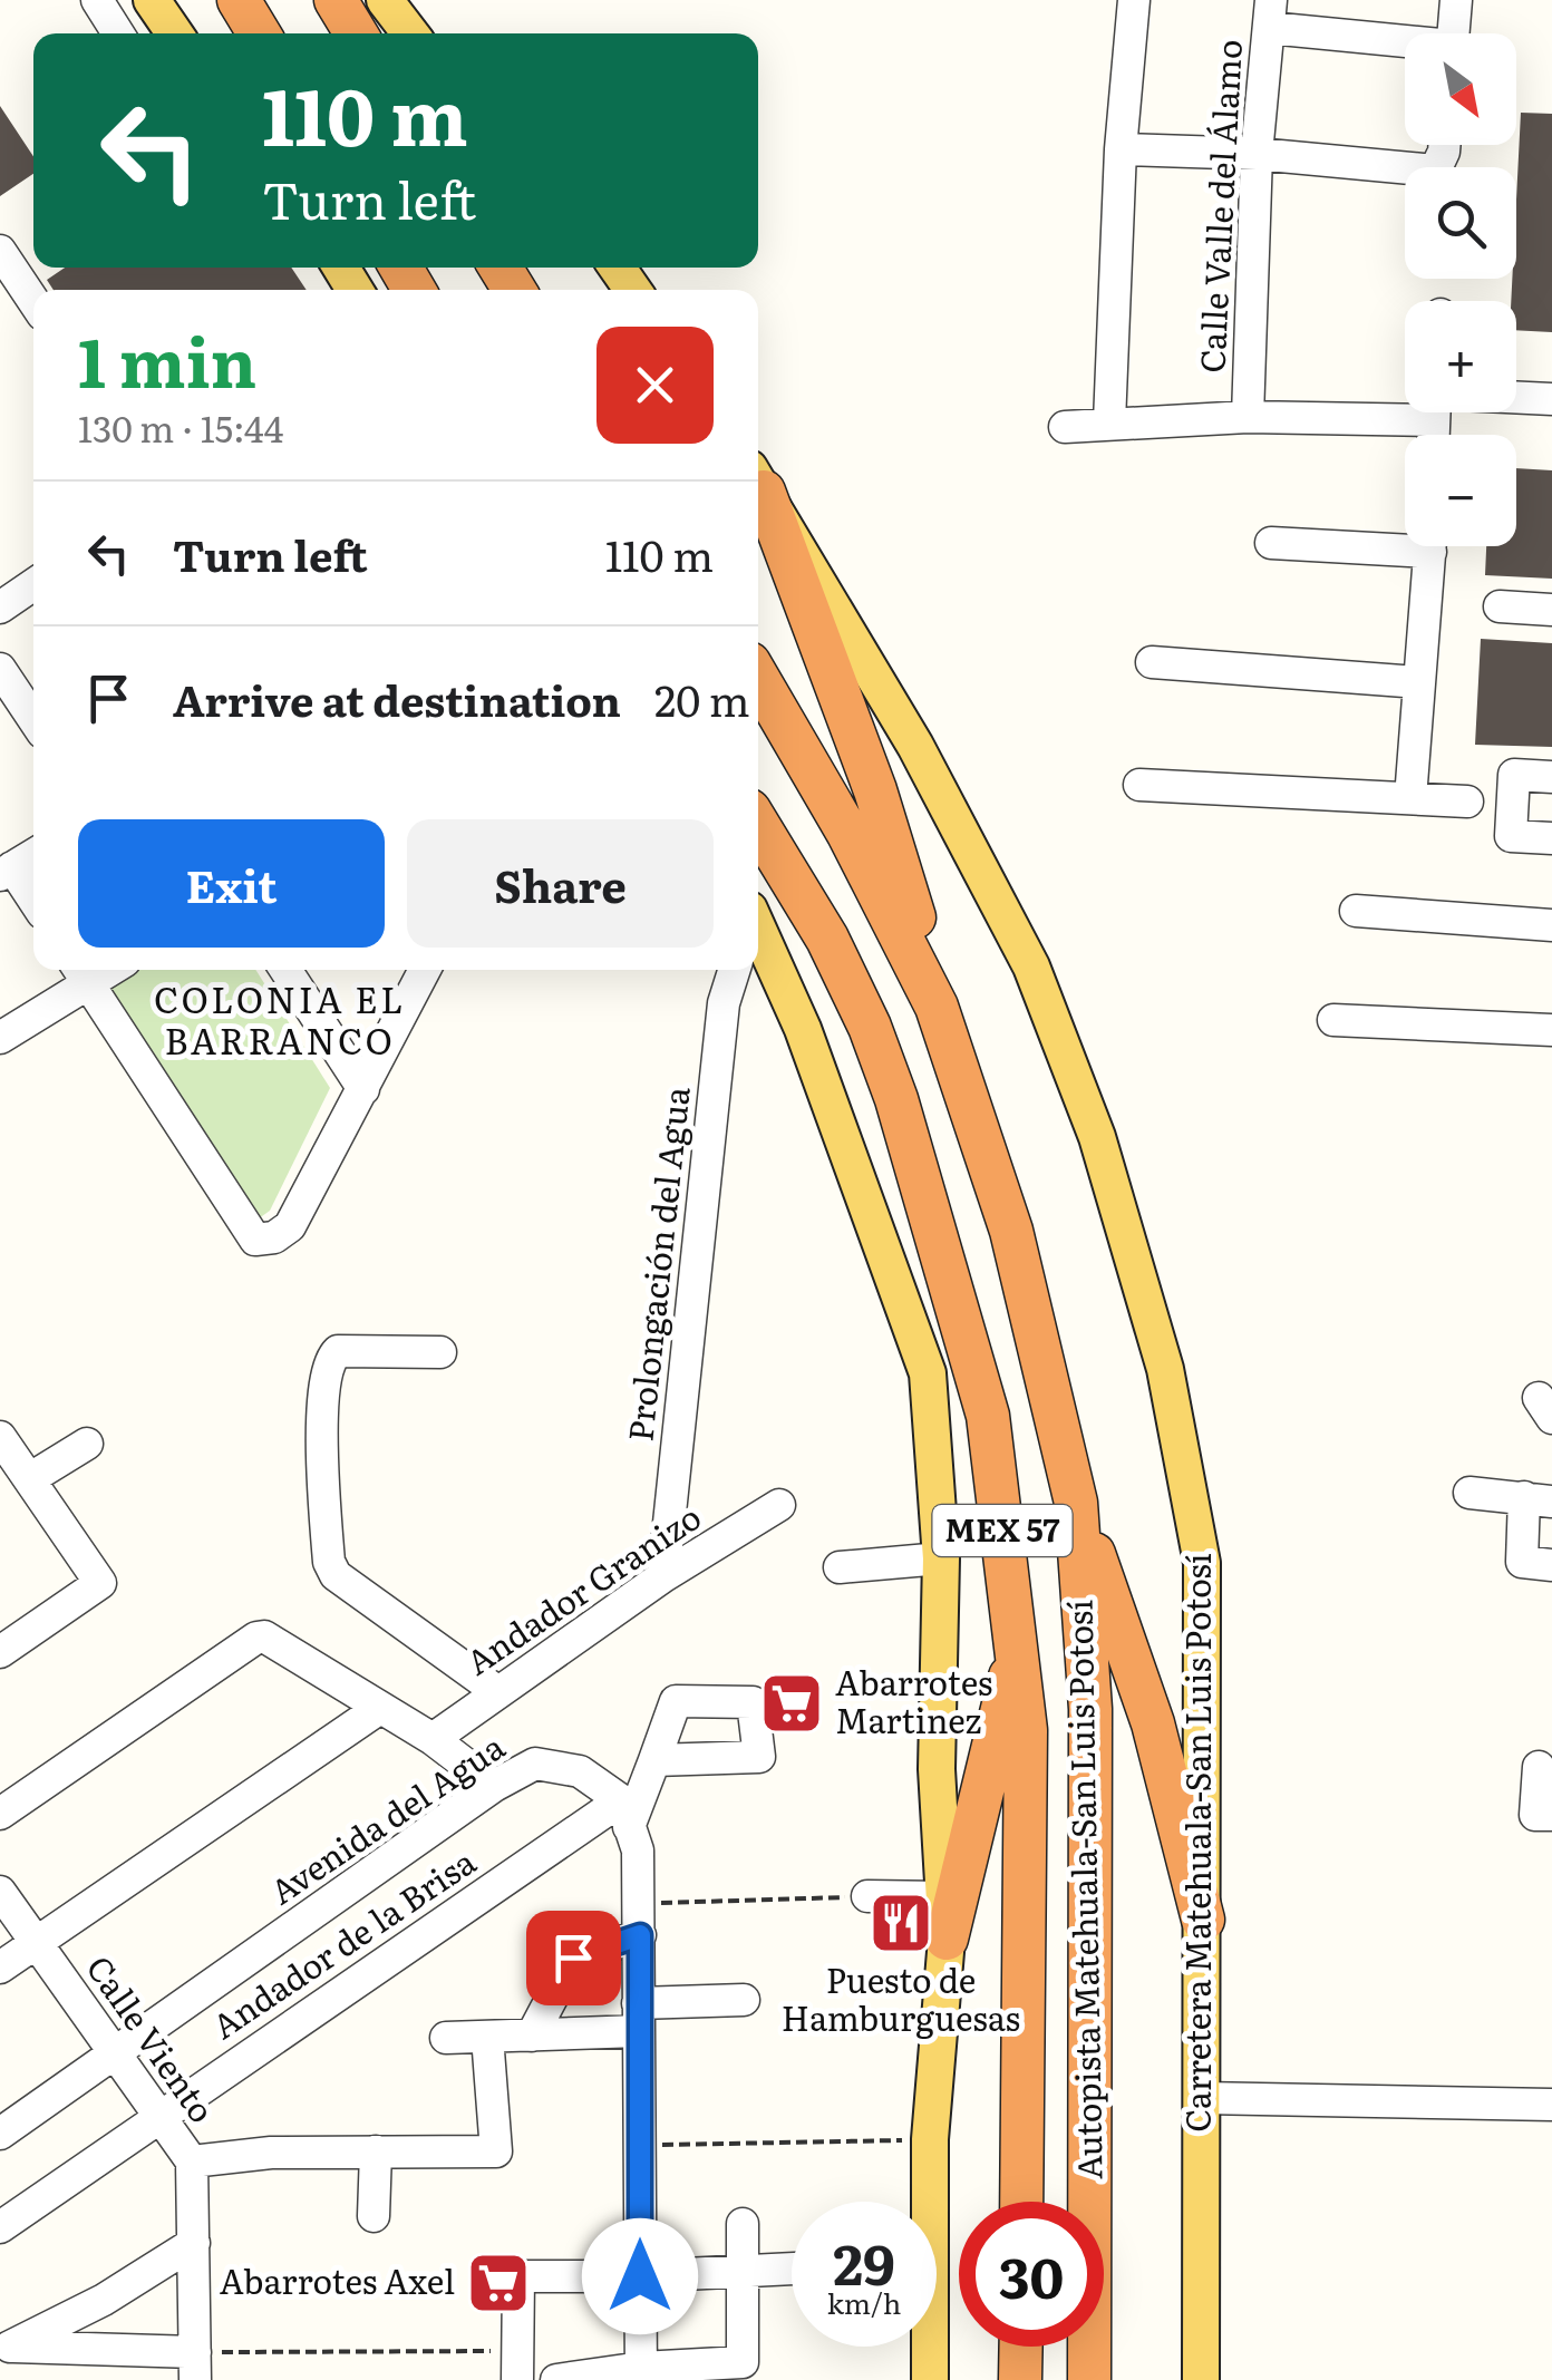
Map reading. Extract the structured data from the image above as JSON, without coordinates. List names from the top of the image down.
{
  "streets": {
    "highway": ["MEX 57", "Autopista Matehuala-San Luis Potosí"],
    "main road": ["Carretera Matehuala-San Luis Potosí"],
    "street": [
      "Calle Valle del Álamo",
      "Prolongación del Agua",
      "Andador Granizo",
      "Avenida del Agua",
      "Andador de la Brisa",
      "Calle Viento"
    ]
  },
  "crossings": [
    ["Prolongación del Agua", "Andador Granizo"],
    ["Avenida del Agua", "Andador de la Brisa"],
    ["Avenida del Agua", "Calle Viento"],
    ["Andador de la Brisa", "Calle Viento"]
  ],
  "districts": ["COLONIA EL BARRANCO"],
  "places": {
    "supermarket": ["Abarrotes Martinez", "Abarrotes Axel"],
    "restaurant": ["Puesto de Hamburguesas"]
  },
  "north": "bottom right",
  "page": {
    "map_buttons": ["+", "−"],
    "turn": ["110 m", "Turn left"],
    "heading": ["1 min", "130 m · 15:44"],
    "list": [
      {
        "name": "Turn left",
        "value": "110 m"
      },
      {
        "name": "Arrive at destination",
        "value": "20 m"
      }
    ],
    "buttons": ["Exit", "Share"],
    "speed": "29 km/h",
    "limit": "30"
  }
}
